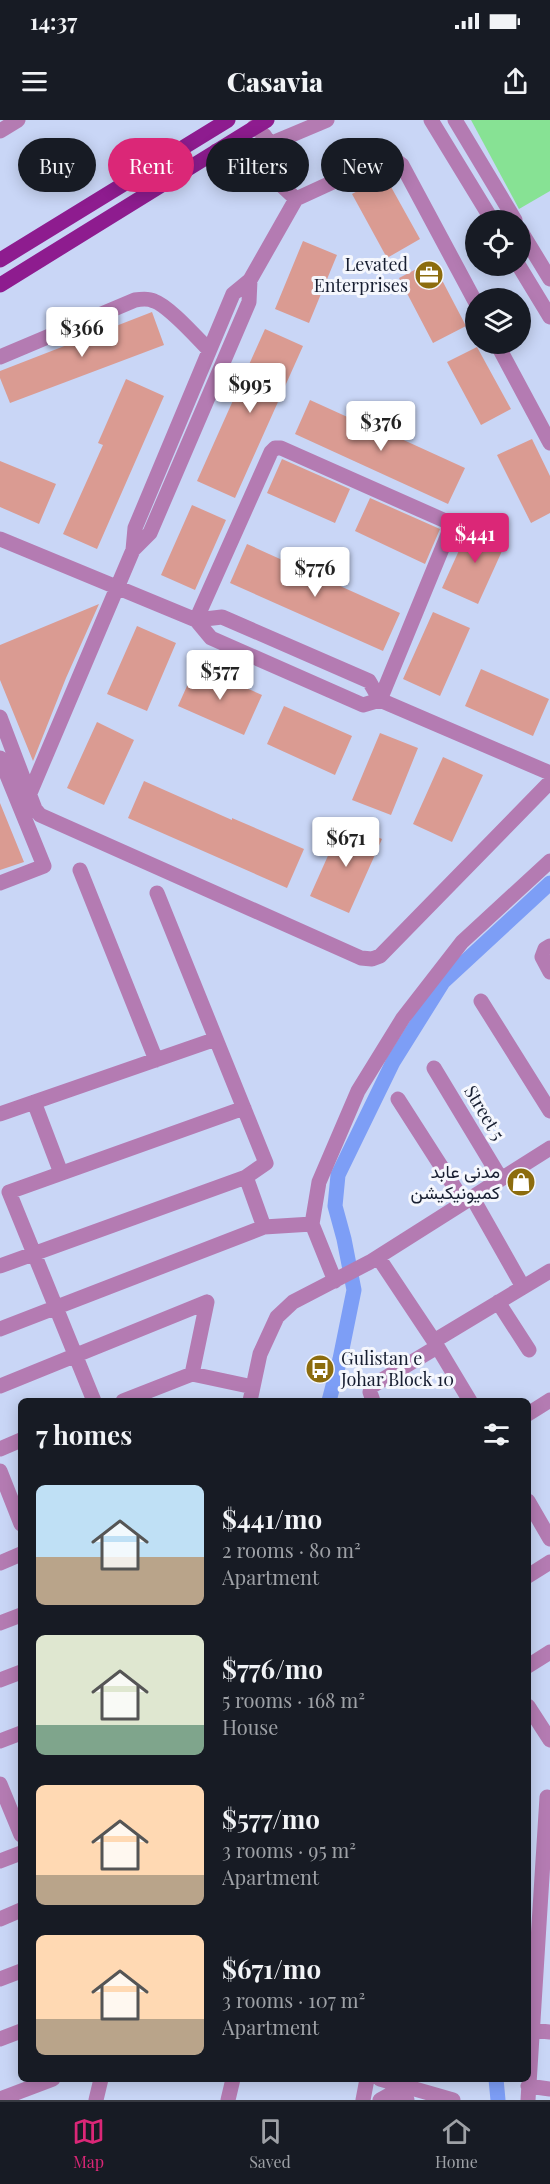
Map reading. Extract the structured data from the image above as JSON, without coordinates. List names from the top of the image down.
{
  "streets": {
    "street": ["Street 5"]
  },
  "places": {
    "office": ["Levated Enterprises"],
    "shop": ["مدنی عابد کمیونیکیشن"],
    "bus stop": ["Gulistan e Johar Block 10"]
  },
  "page": {
    "status": "14:37",
    "header": "Casavia",
    "chip": [
      "Buy",
      "Rent",
      "Filters",
      "New"
    ],
    "price": [
      "$366",
      "$995",
      "$376",
      "$441",
      "$776",
      "$577",
      "$671"
    ],
    "heading": "7 homes",
    "list": [
      {
        "name": "$441/mo",
        "note": "2 rooms · 80 m² · Apartment"
      },
      {
        "name": "$776/mo",
        "note": "5 rooms · 168 m² · House"
      },
      {
        "name": "$577/mo",
        "note": "3 rooms · 95 m² · Apartment"
      },
      {
        "name": "$671/mo",
        "note": "3 rooms · 107 m² · Apartment"
      }
    ],
    "tabs": ["Map", "Saved", "Home"]
  }
}
